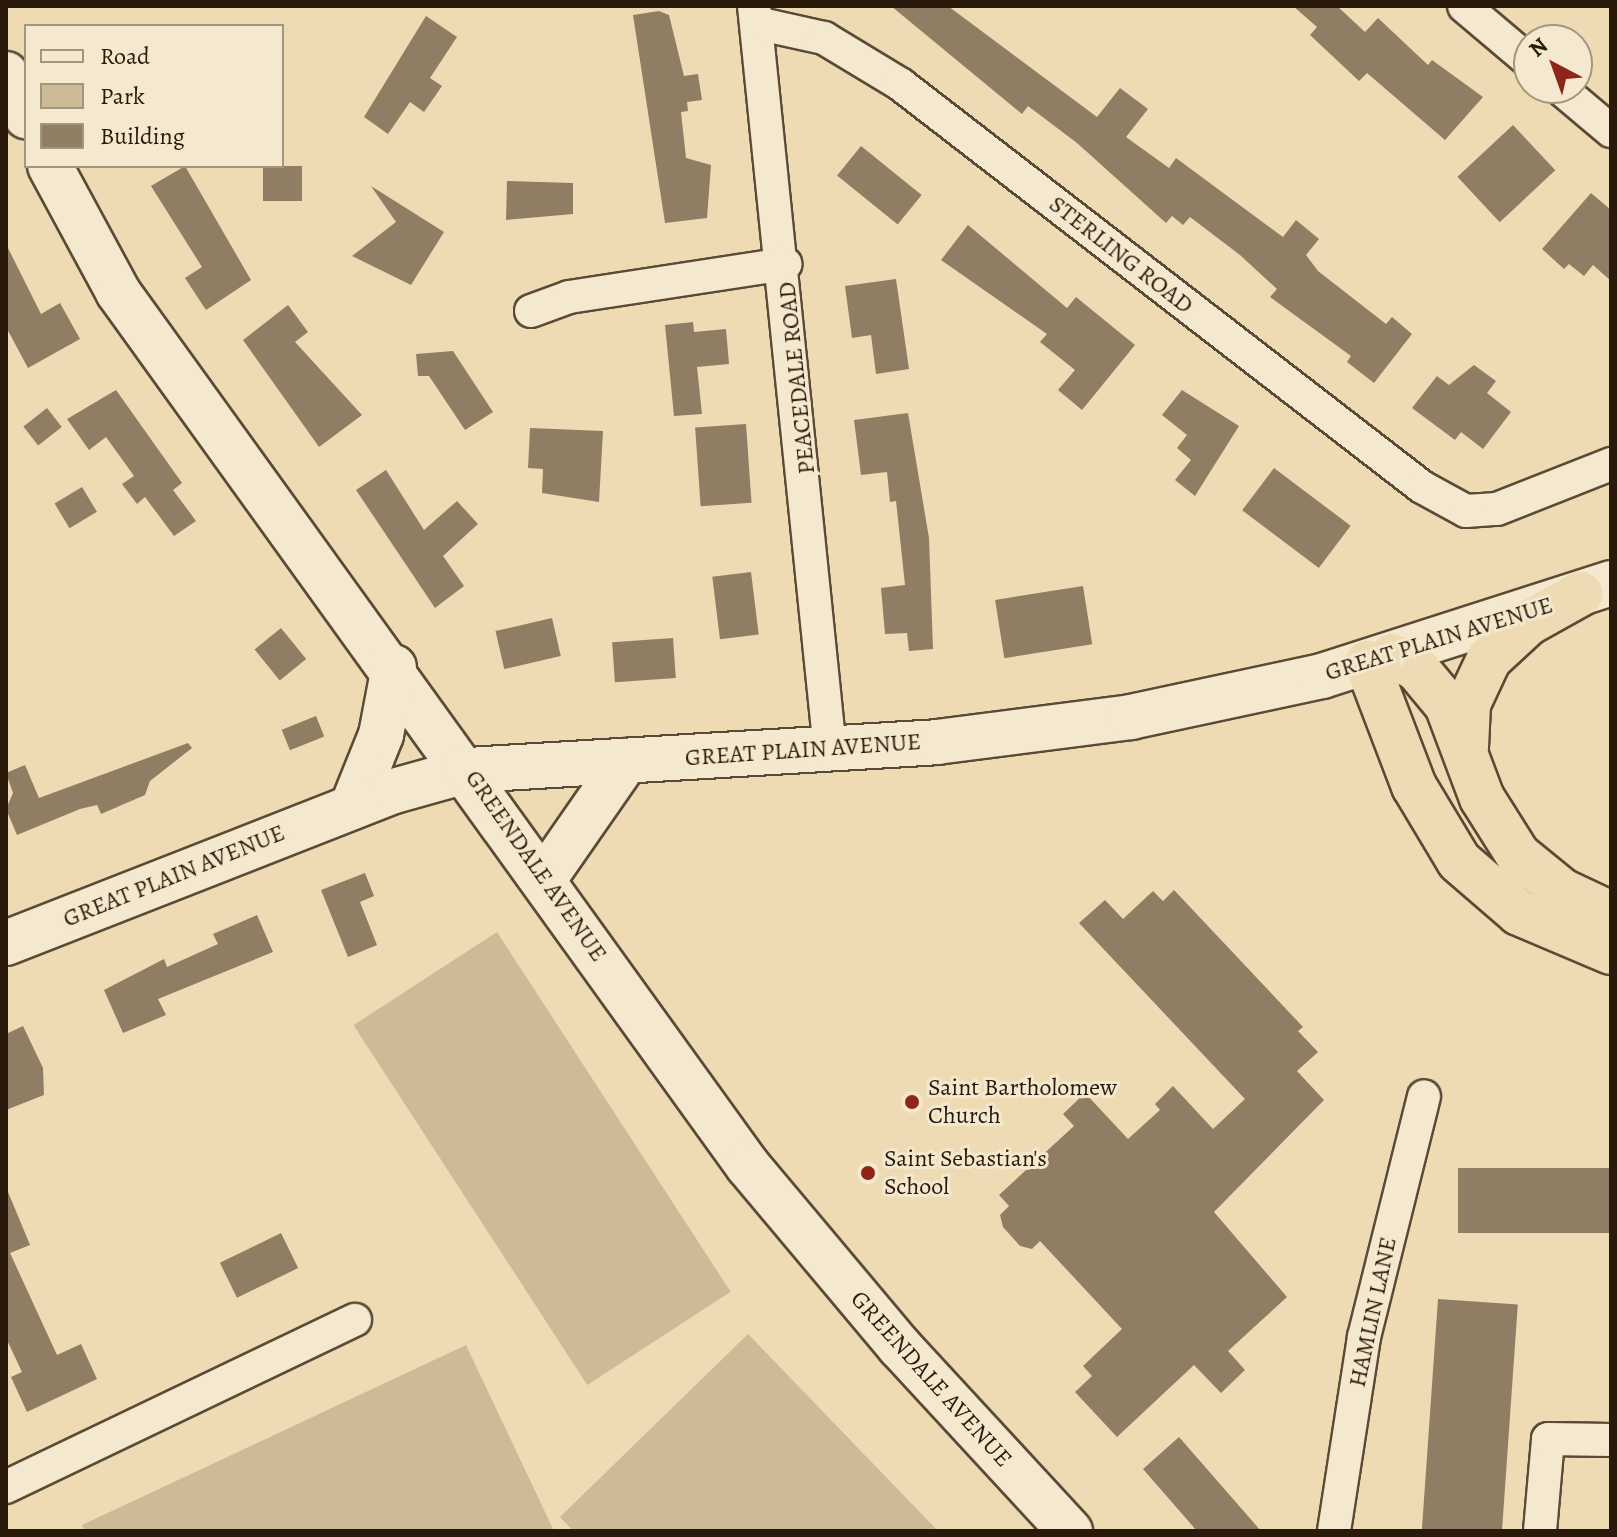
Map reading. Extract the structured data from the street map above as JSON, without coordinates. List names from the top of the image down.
{
  "streets": {
    "main road": ["GREAT PLAIN AVENUE", "GREENDALE AVENUE"],
    "street": ["STERLING ROAD", "PEACEDALE ROAD", "HAMLIN LANE"]
  },
  "crossings": [
    ["STERLING ROAD", "PEACEDALE ROAD"],
    ["PEACEDALE ROAD", "GREAT PLAIN AVENUE"],
    ["GREAT PLAIN AVENUE", "GREENDALE AVENUE"]
  ],
  "places": ["Saint Bartholomew Church", "Saint Sebastian's School"],
  "legend": ["Road", "Park", "Building"],
  "north": "top left"
}
